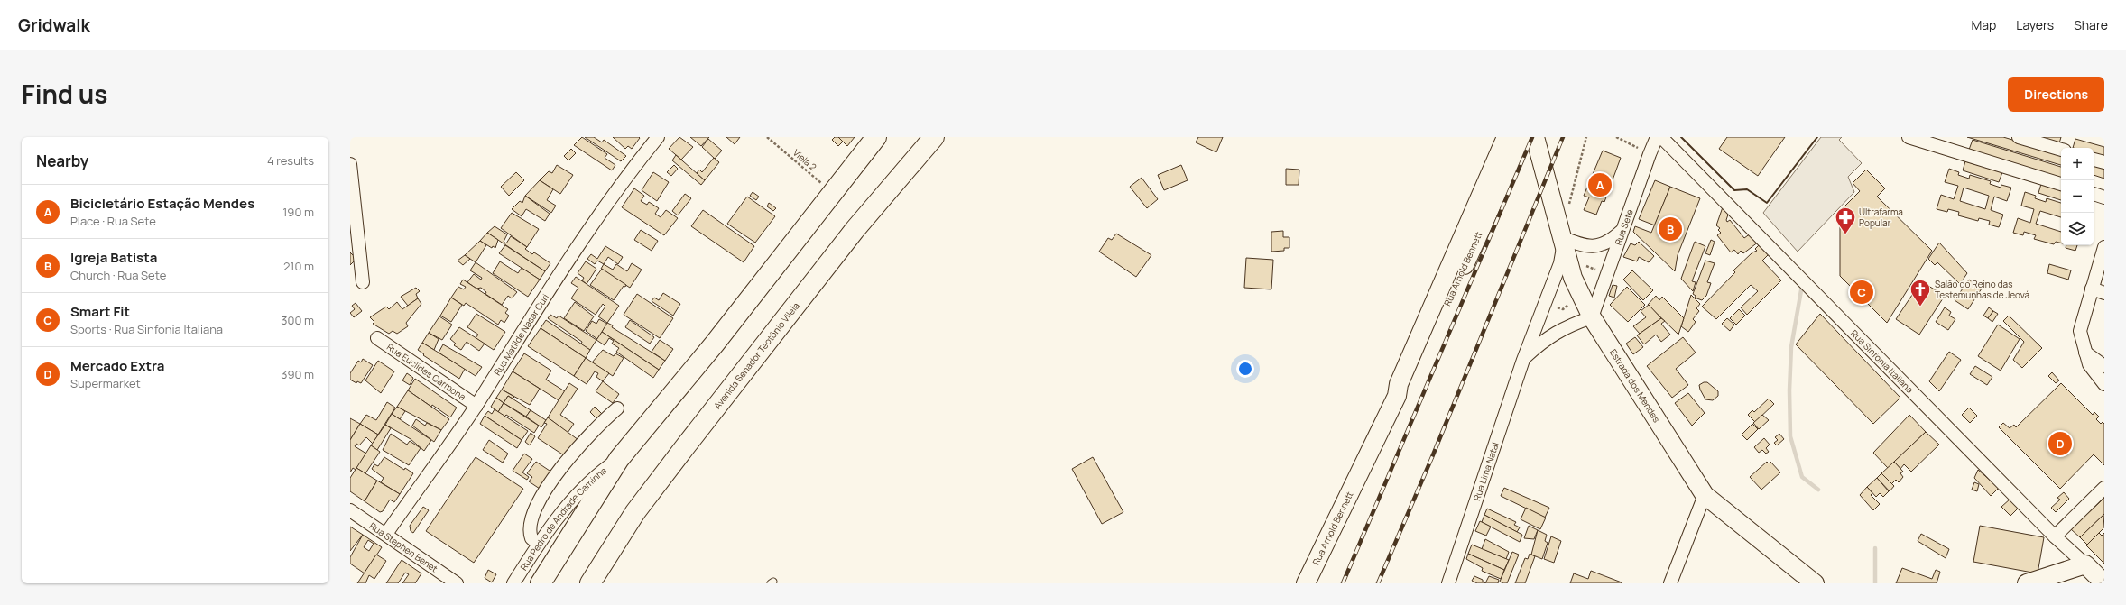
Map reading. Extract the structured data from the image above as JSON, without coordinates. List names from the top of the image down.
{
  "streets": {
    "main road": ["Avenida Senador Teotônio Vilela"],
    "street": [
      "Rua Sete",
      "Rua Arnold Bennett",
      "Rua Matilde Nasar Curi",
      "Rua Sinfonia Italiana",
      "Rua Euclides Carmona",
      "Estrada dos Mendes",
      "Rua Lima Natal",
      "Rua Pedro de Andrade Caminha",
      "Rua Stephen Benet"
    ],
    "path": ["Viela 2"]
  },
  "crossings": [
    ["Rua Sete", "Estrada dos Mendes"],
    ["Rua Sete", "Rua Lima Natal"],
    ["Rua Matilde Nasar Curi", "Rua Euclides Carmona"],
    ["Rua Matilde Nasar Curi", "Rua Stephen Benet"],
    ["Estrada dos Mendes", "Rua Lima Natal"]
  ],
  "places": {
    "pharmacy": ["Ultrafarma Popular"],
    "church": ["Salão do Reino das Testemunhas de Jeová"]
  },
  "page": {
    "header": "Gridwalk",
    "nav": ["Map", "Layers", "Share"],
    "title": "Find us",
    "buttons": "Directions",
    "heading": ["Nearby", "4 results"],
    "map_buttons": ["+", "−"],
    "pins": [
      "A",
      "B",
      "C",
      "D"
    ],
    "list": [
      {
        "mark": "A",
        "name": "Bicicletário Estação Mendes",
        "note": "Place · Rua Sete",
        "value": "190 m"
      },
      {
        "mark": "B",
        "name": "Igreja Batista",
        "note": "Church · Rua Sete",
        "value": "210 m"
      },
      {
        "mark": "C",
        "name": "Smart Fit",
        "note": "Sports · Rua Sinfonia Italiana",
        "value": "300 m"
      },
      {
        "mark": "D",
        "name": "Mercado Extra",
        "note": "Supermarket",
        "value": "390 m"
      }
    ]
  }
}
